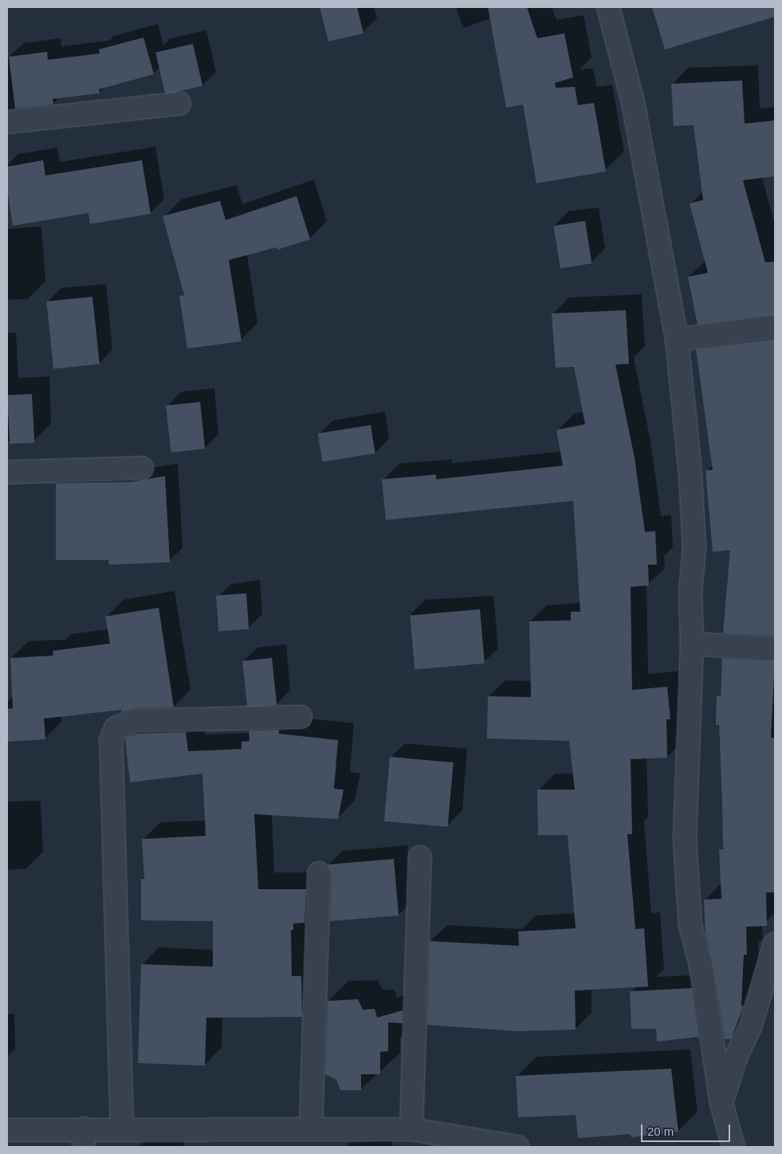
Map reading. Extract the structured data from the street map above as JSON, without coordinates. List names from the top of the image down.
{
  "scale_bar": "20 m"
}
